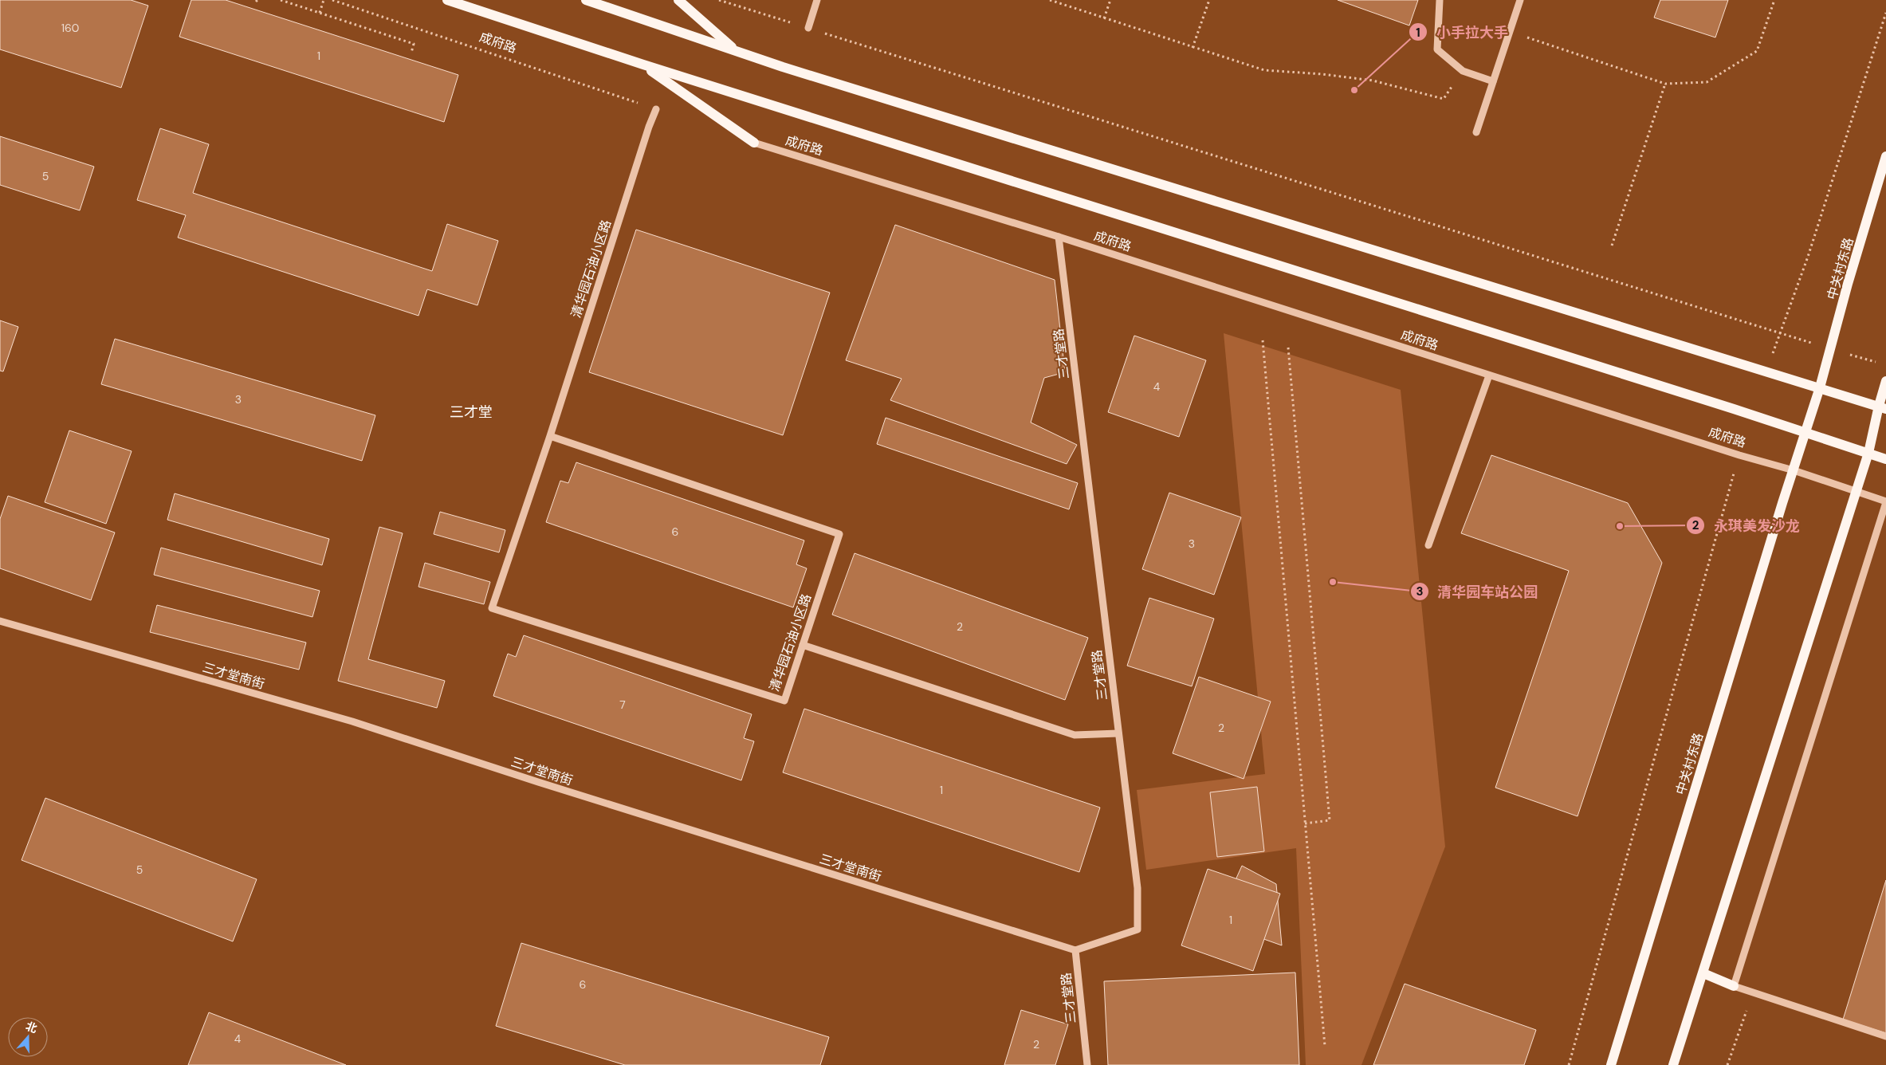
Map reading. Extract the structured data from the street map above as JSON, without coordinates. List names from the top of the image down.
{
  "streets": {
    "main road": ["成府路", "中关村东路"],
    "street": ["清华园石油小区路", "三才堂路", "三才堂南街"]
  },
  "crossings": [
    ["成府路", "清华园石油小区路"],
    ["成府路", "中关村东路"],
    ["成府路", "三才堂路"],
    ["三才堂路", "三才堂南街"]
  ],
  "districts": ["三才堂"],
  "places": ["小手拉大手", "永琪美发沙龙", "清华园车站公园"],
  "house_numbers": [
    "160",
    "1",
    "5",
    "4",
    "3",
    "6",
    "3",
    "2",
    "7",
    "2",
    "1",
    "5",
    "1",
    "6",
    "4",
    "2"
  ],
  "north": "top"
}
